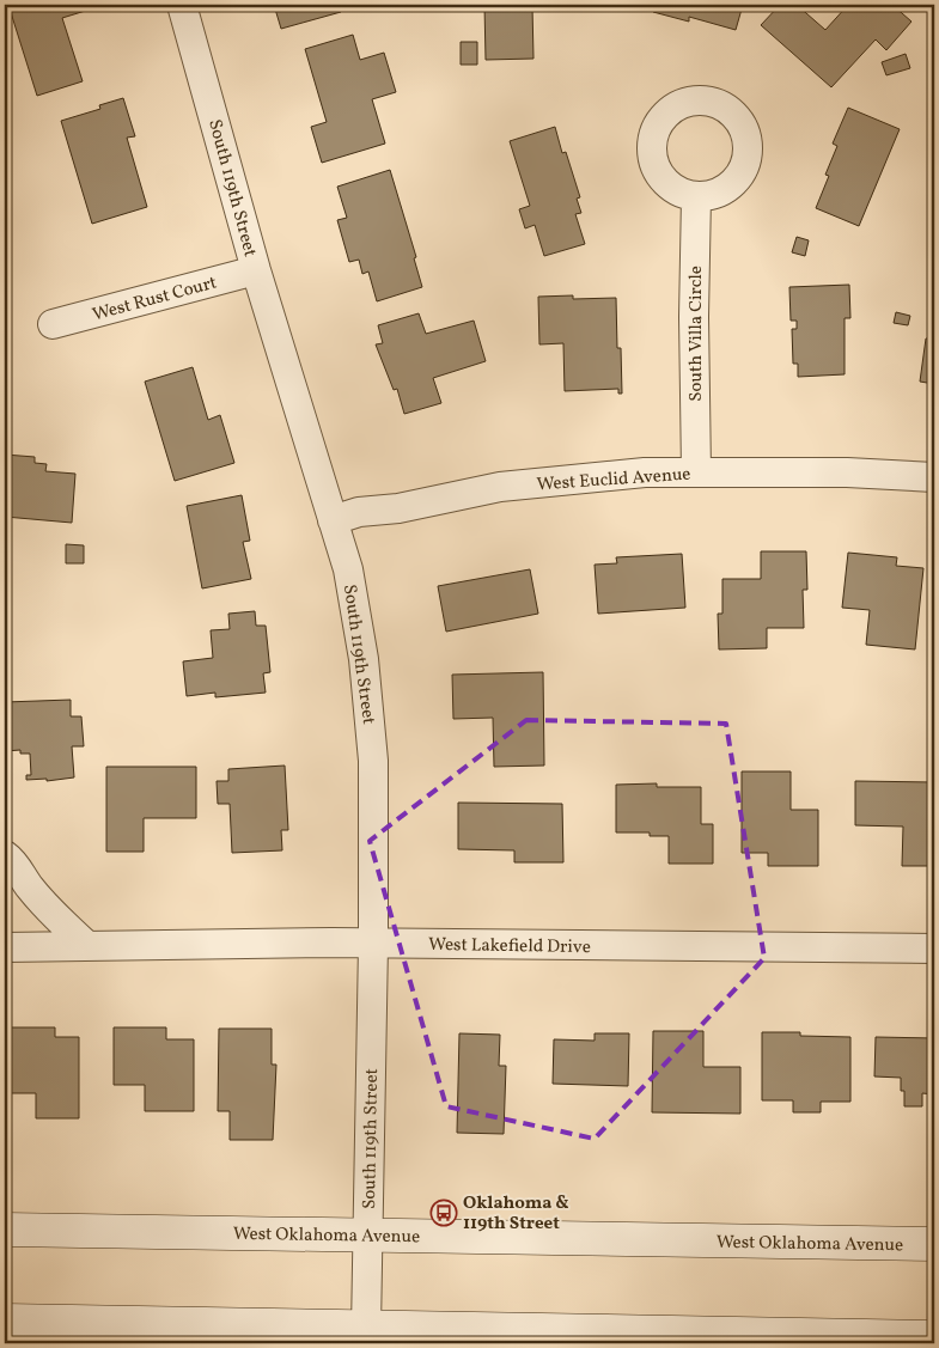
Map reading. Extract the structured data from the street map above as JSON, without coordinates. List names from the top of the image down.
{
  "streets": {
    "main road": ["West Oklahoma Avenue"],
    "street": [
      "South 119th Street",
      "West Rust Court",
      "South Villa Circle",
      "West Euclid Avenue",
      "West Lakefield Drive"
    ]
  },
  "crossings": [
    ["South 119th Street", "West Rust Court"],
    ["South 119th Street", "West Euclid Avenue"],
    ["South 119th Street", "West Lakefield Drive"],
    ["South 119th Street", "West Oklahoma Avenue"],
    ["South Villa Circle", "West Euclid Avenue"]
  ],
  "places": {
    "bus stop": ["Oklahoma & 119th Street"]
  }
}
